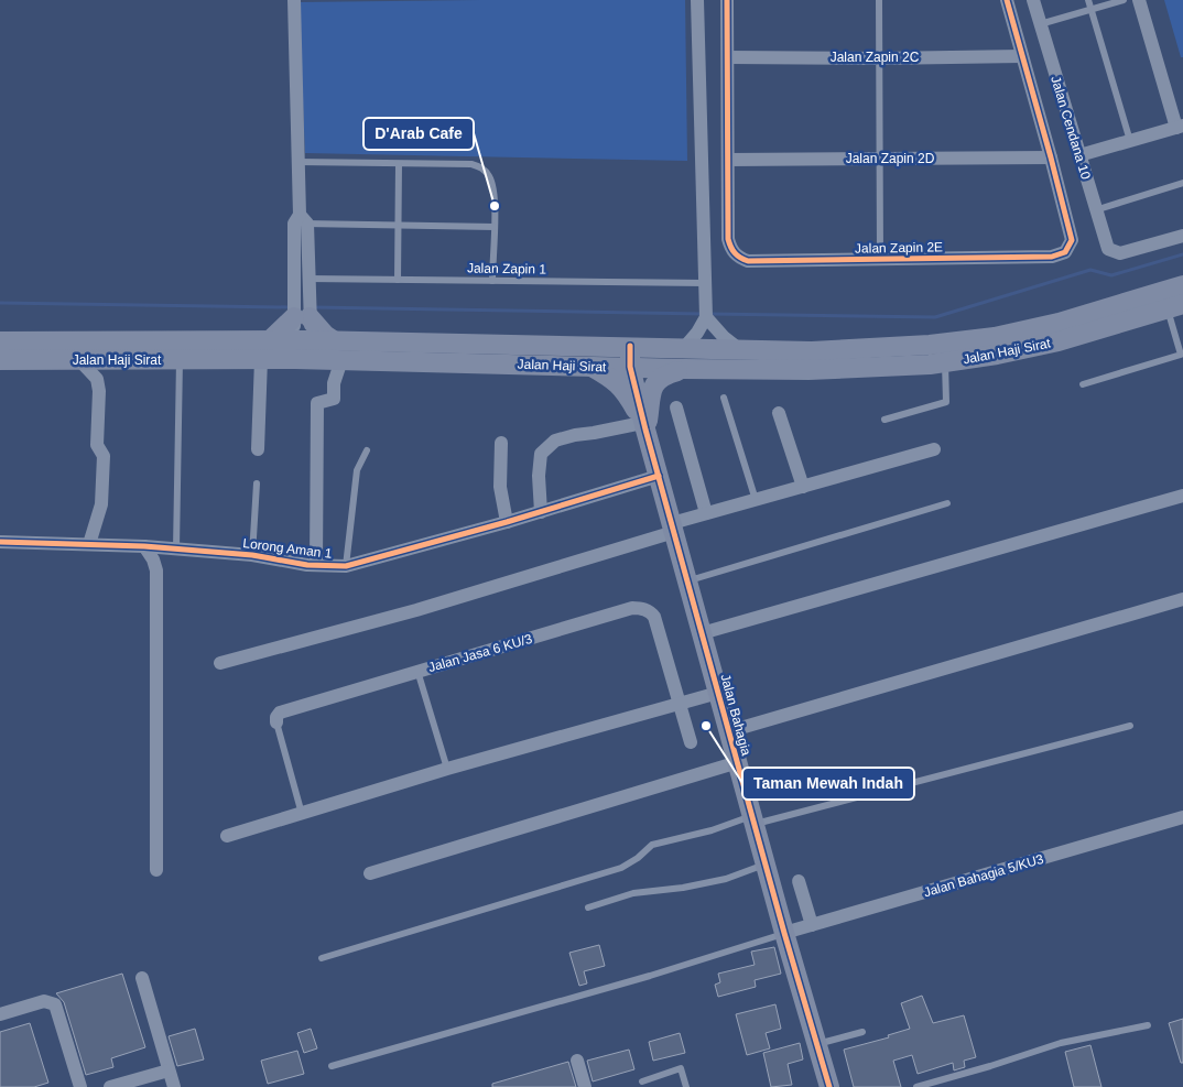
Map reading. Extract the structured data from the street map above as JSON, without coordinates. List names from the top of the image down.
{
  "streets": {
    "main road": ["Jalan Haji Sirat", "Jalan Bahagia"],
    "street": [
      "Jalan Zapin 2C",
      "Jalan Cendana 10",
      "Jalan Zapin 2D",
      "Jalan Zapin 2E",
      "Lorong Aman 1",
      "Jalan Jasa 6 KU/3",
      "Jalan Bahagia 5/KU3"
    ],
    "lane": ["Jalan Zapin 1"]
  },
  "crossings": [
    ["Jalan Zapin 2D", "Jalan Zapin 2E"],
    ["Jalan Haji Sirat", "Jalan Bahagia"],
    ["Lorong Aman 1", "Jalan Bahagia"],
    ["Jalan Bahagia", "Jalan Bahagia 5/KU3"]
  ],
  "places": ["D'Arab Cafe", "Taman Mewah Indah"]
}
